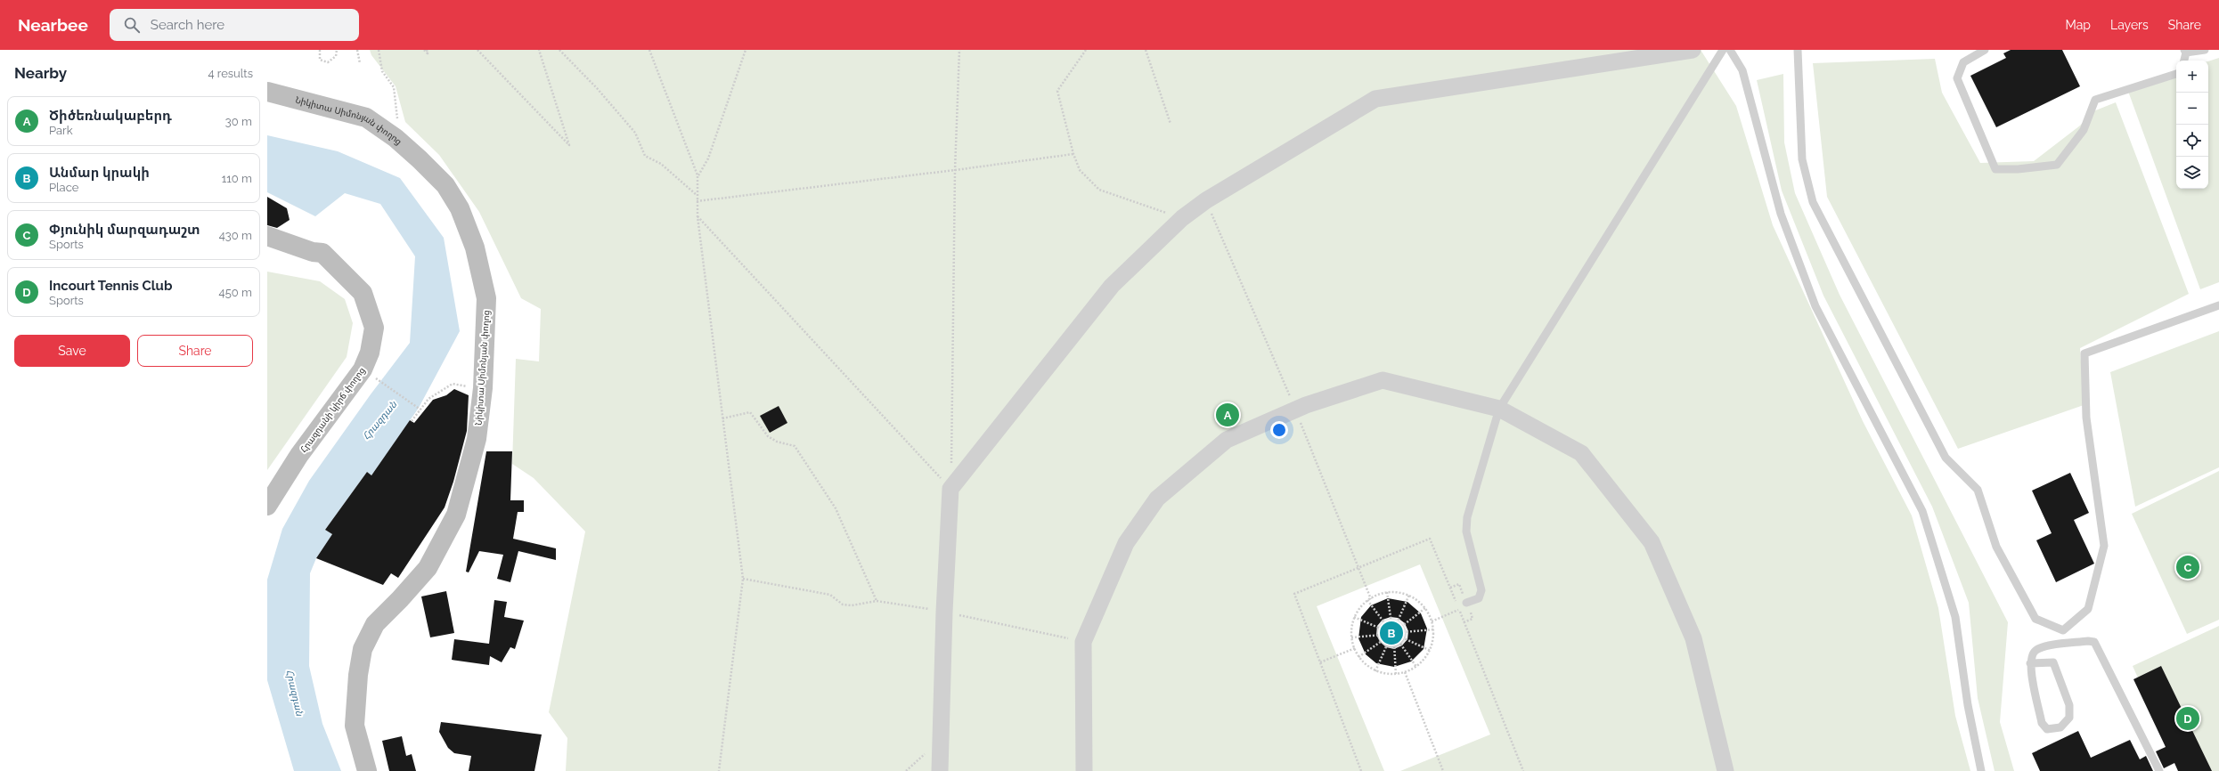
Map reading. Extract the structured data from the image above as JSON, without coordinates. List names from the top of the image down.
{
  "streets": {
    "street": ["Նիկիտա Սիմոնյան փողոց", "Հրազդանի կիրճ փողոց"]
  },
  "water": ["Հրազդան"],
  "page": {
    "header": "Nearbee",
    "search": "Search here",
    "nav": ["Map", "Layers", "Share"],
    "heading": ["Nearby", "4 results"],
    "map_buttons": ["+", "−"],
    "list": [
      {
        "mark": "A",
        "name": "Ծիծեռնակաբերդ",
        "note": "Park",
        "value": "30 m"
      },
      {
        "mark": "B",
        "name": "Անմար կրակի",
        "note": "Place",
        "value": "110 m"
      },
      {
        "mark": "C",
        "name": "Փյունիկ մարզադաշտ",
        "note": "Sports",
        "value": "430 m"
      },
      {
        "mark": "D",
        "name": "Incourt Tennis Club",
        "note": "Sports",
        "value": "450 m"
      }
    ],
    "buttons": ["Save", "Share"],
    "pins": [
      "A",
      "C",
      "B",
      "D"
    ]
  }
}
